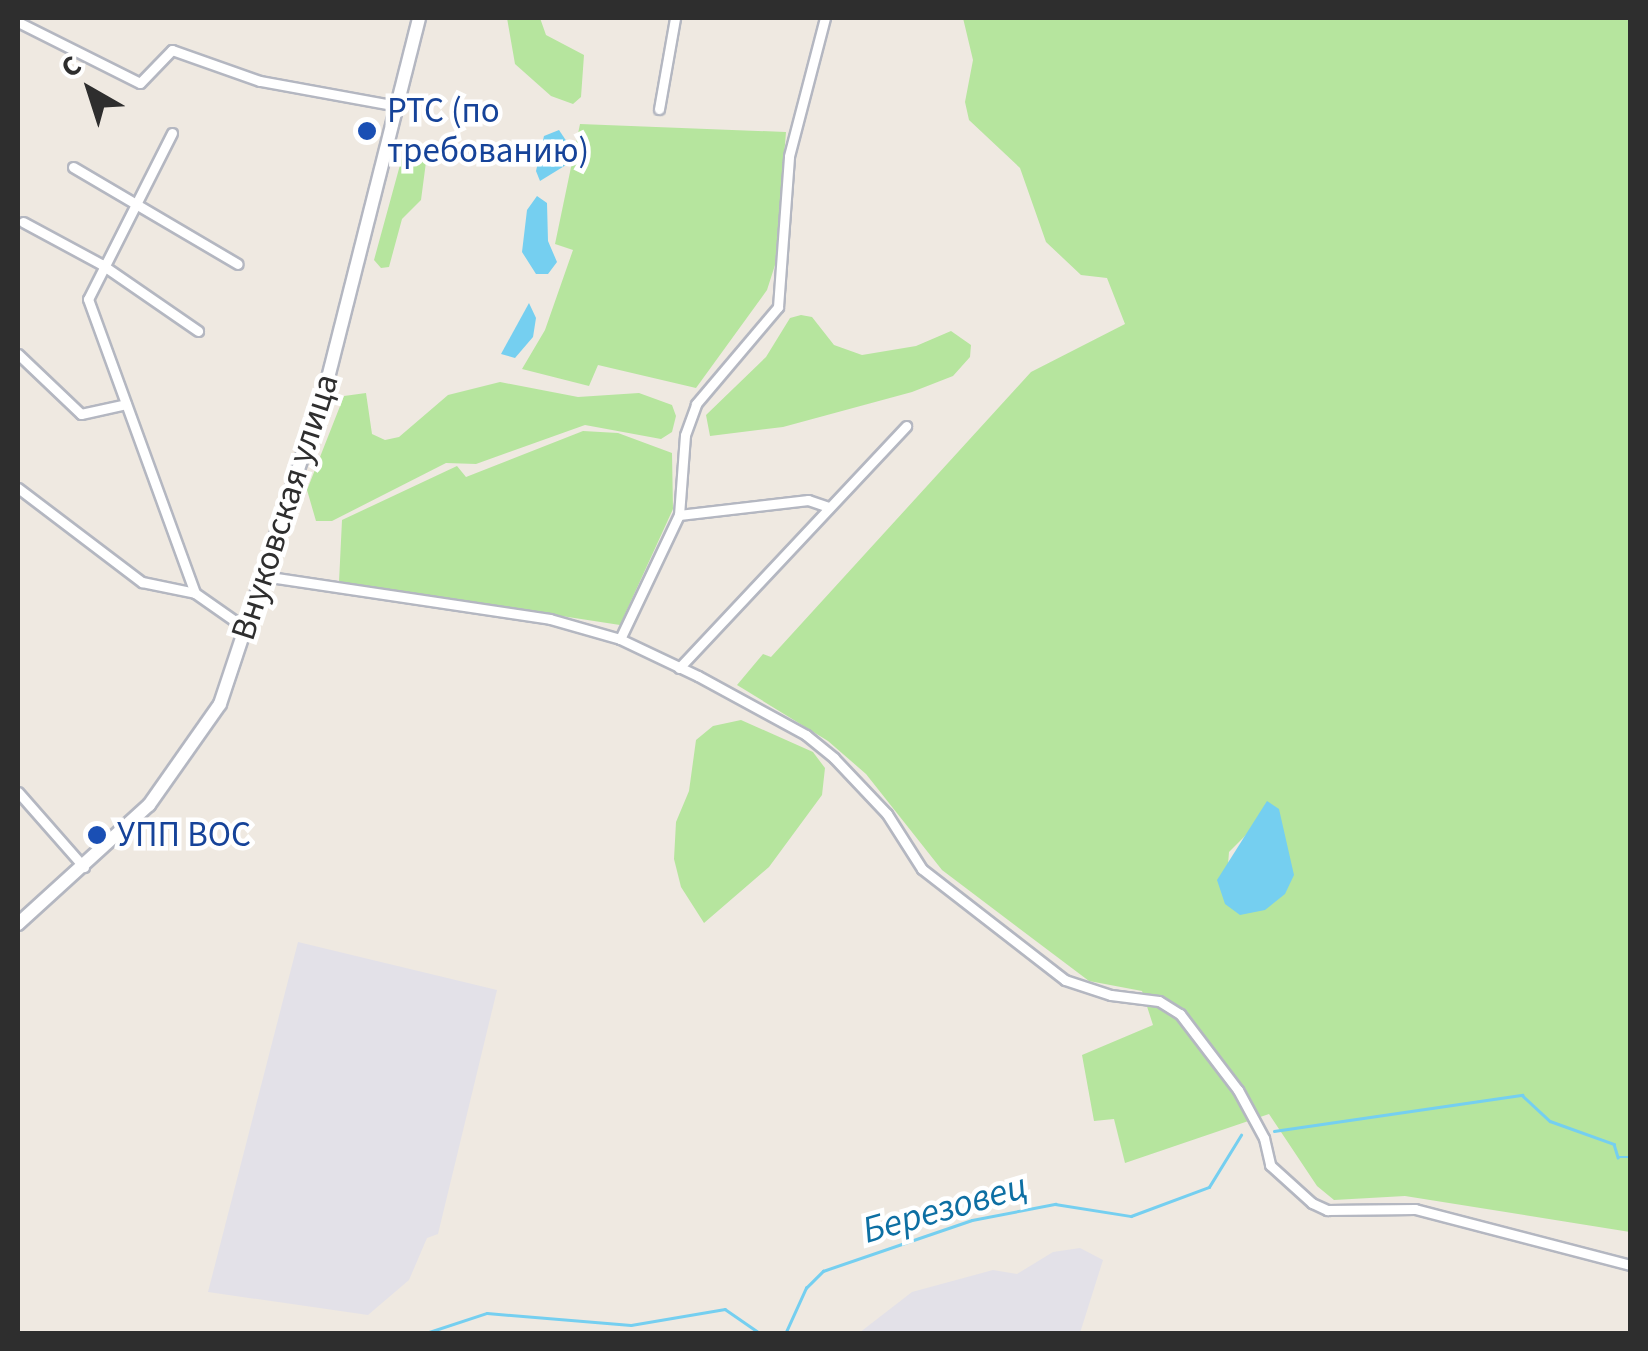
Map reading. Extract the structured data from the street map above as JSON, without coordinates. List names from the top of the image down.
{
  "streets": {
    "main road": ["Внуковская улица"]
  },
  "water": ["Березовец"],
  "places": ["РТС (по требованию)", "УПП ВОС"],
  "north": "top left"
}
